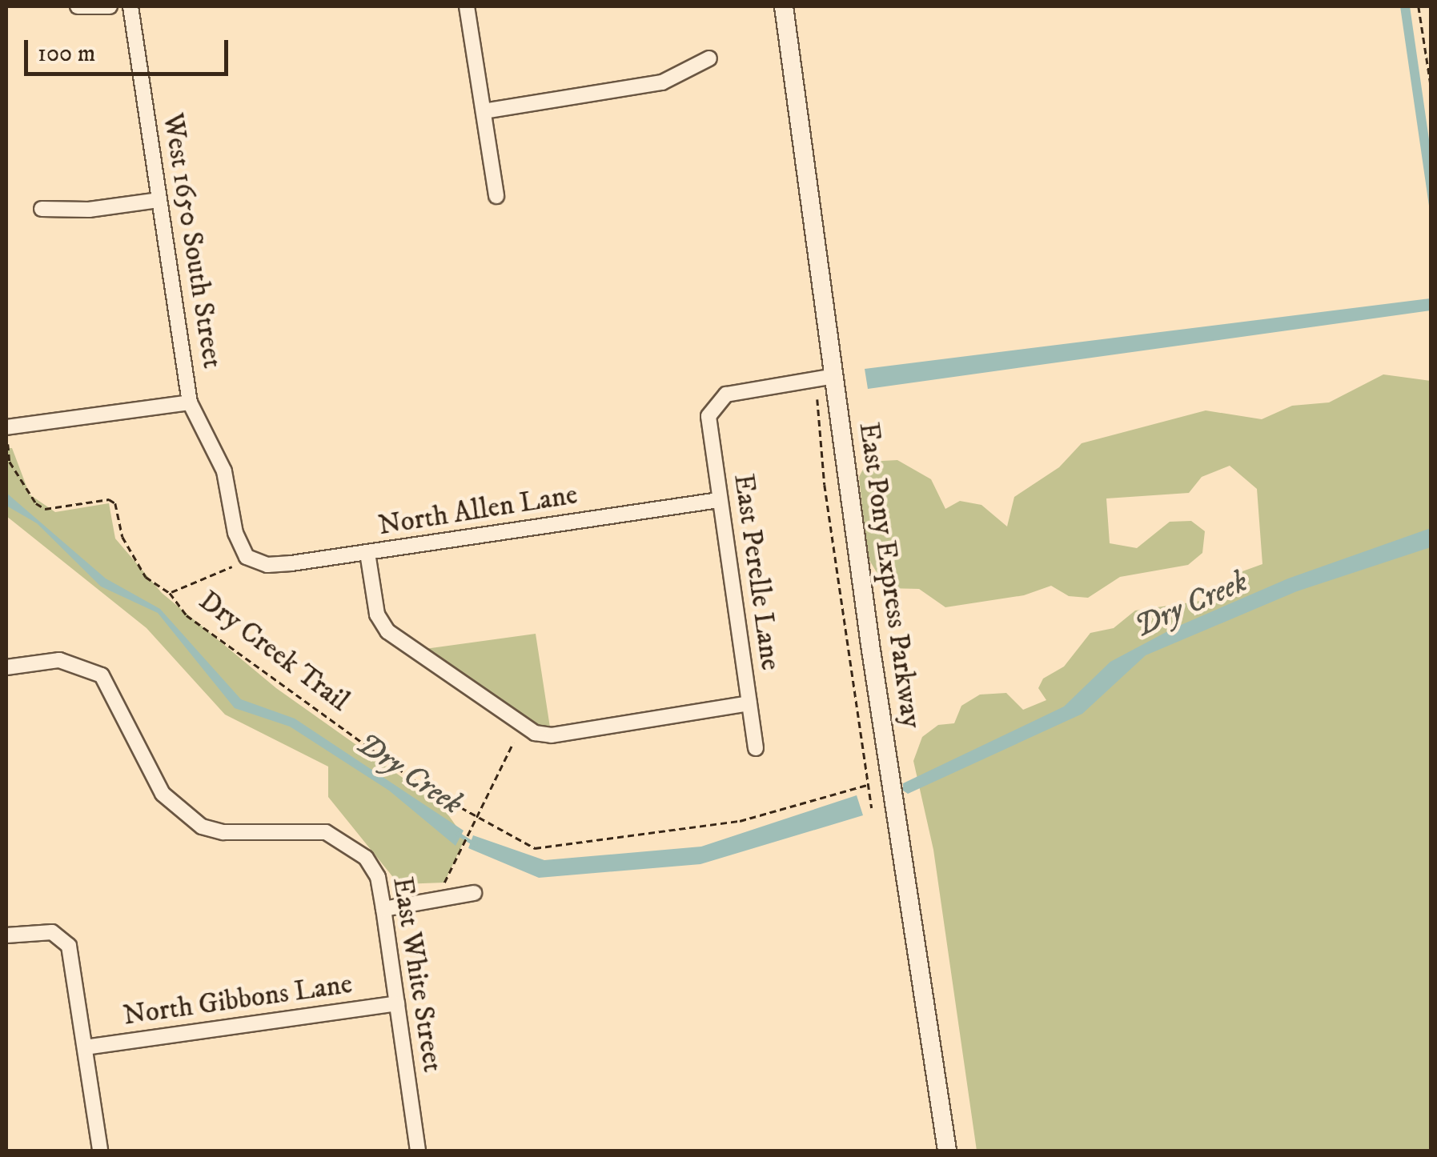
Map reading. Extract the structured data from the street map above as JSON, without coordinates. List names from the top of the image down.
{
  "streets": {
    "street": [
      "West 1650 South Street",
      "North Allen Lane",
      "East Perelle Lane",
      "East Pony Express Parkway",
      "East White Street",
      "North Gibbons Lane"
    ],
    "path": ["Dry Creek Trail"]
  },
  "crossings": [
    ["West 1650 South Street", "North Allen Lane"],
    ["North Allen Lane", "East Perelle Lane"],
    ["East Perelle Lane", "East Pony Express Parkway"],
    ["East White Street", "North Gibbons Lane"]
  ],
  "water": ["Dry Creek"],
  "scale_bar": "100 m"
}
